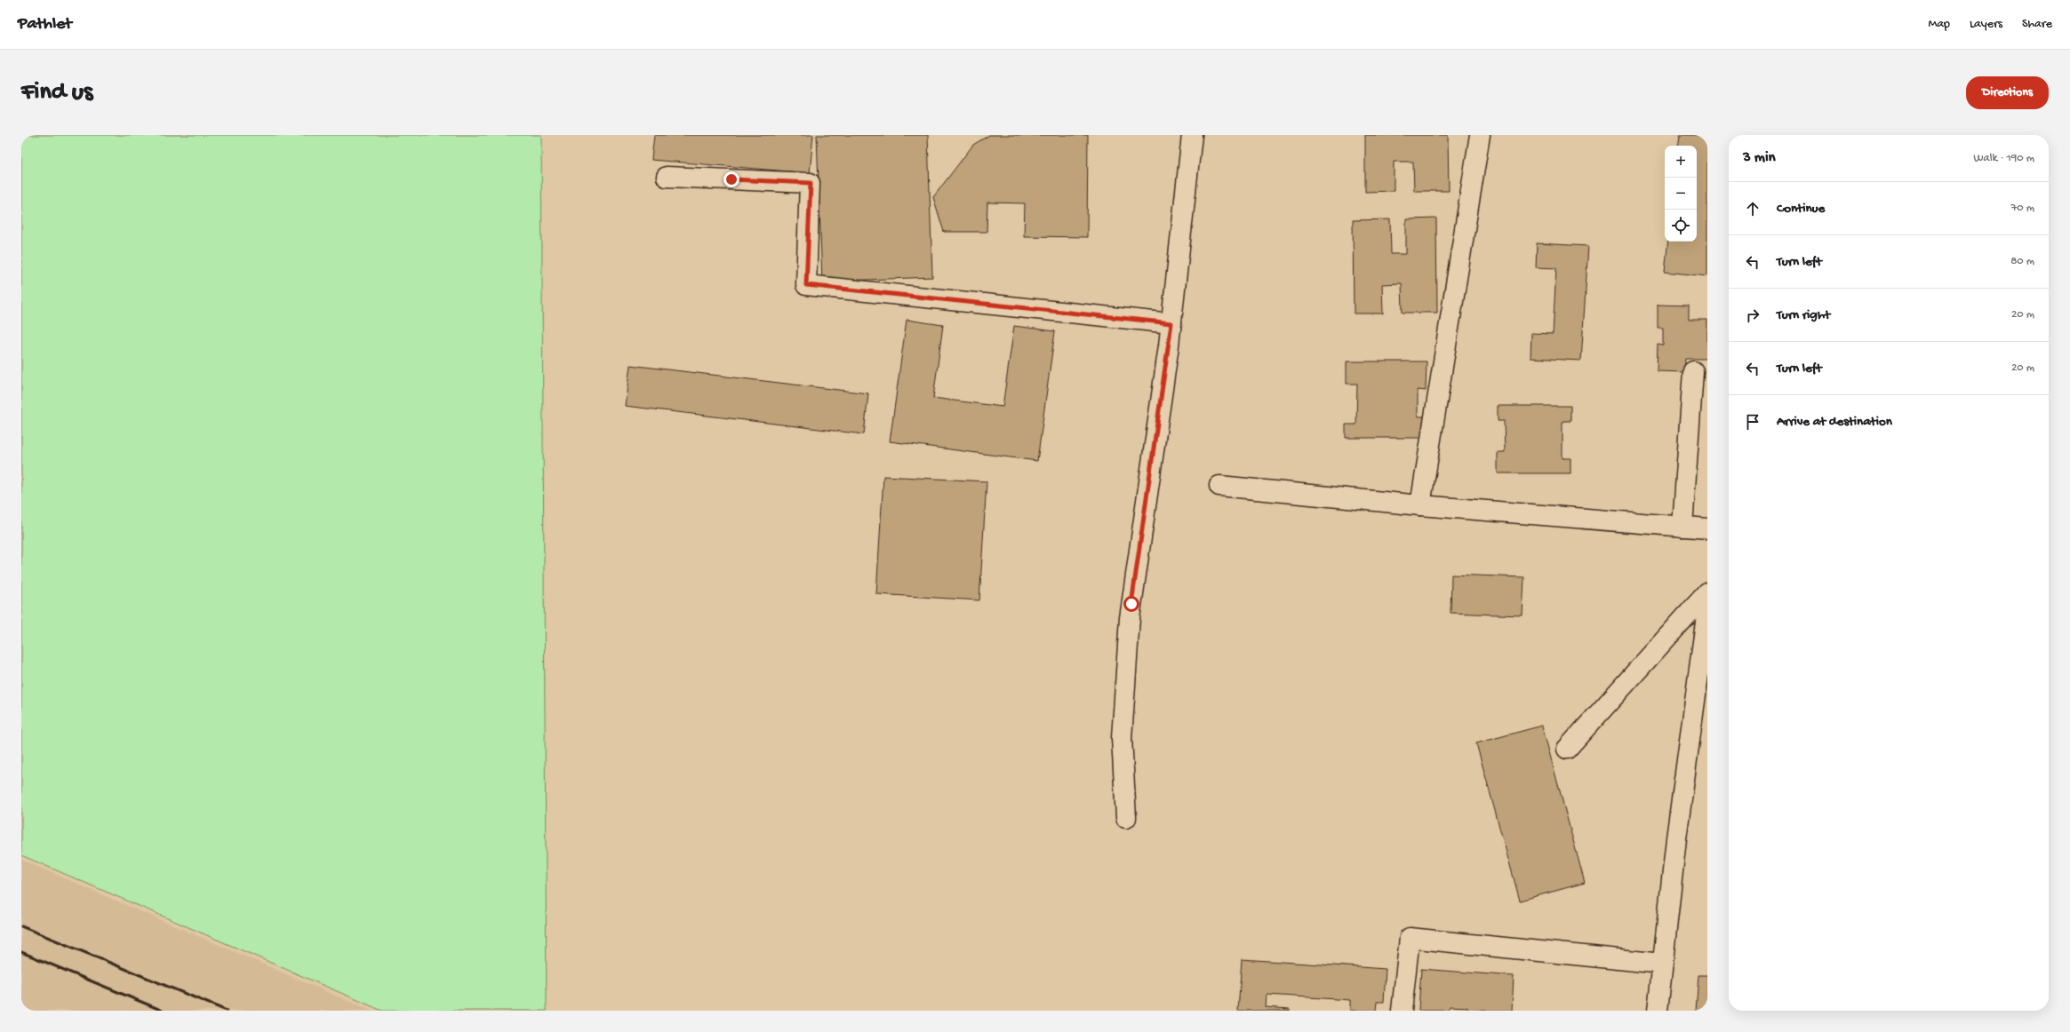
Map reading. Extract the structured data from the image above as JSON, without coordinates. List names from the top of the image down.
{
  "page": {
    "header": "Pathlet",
    "nav": ["Map", "Layers", "Share"],
    "buttons": "Directions",
    "title": "Find us",
    "heading": ["3 min", "Walk · 190 m"],
    "map_buttons": ["+", "−"],
    "list": [
      ["Continue", "70 m"],
      ["Turn left", "80 m"],
      ["Turn right", "20 m"],
      ["Turn left", "20 m"],
      "Arrive at destination"
    ]
  }
}
